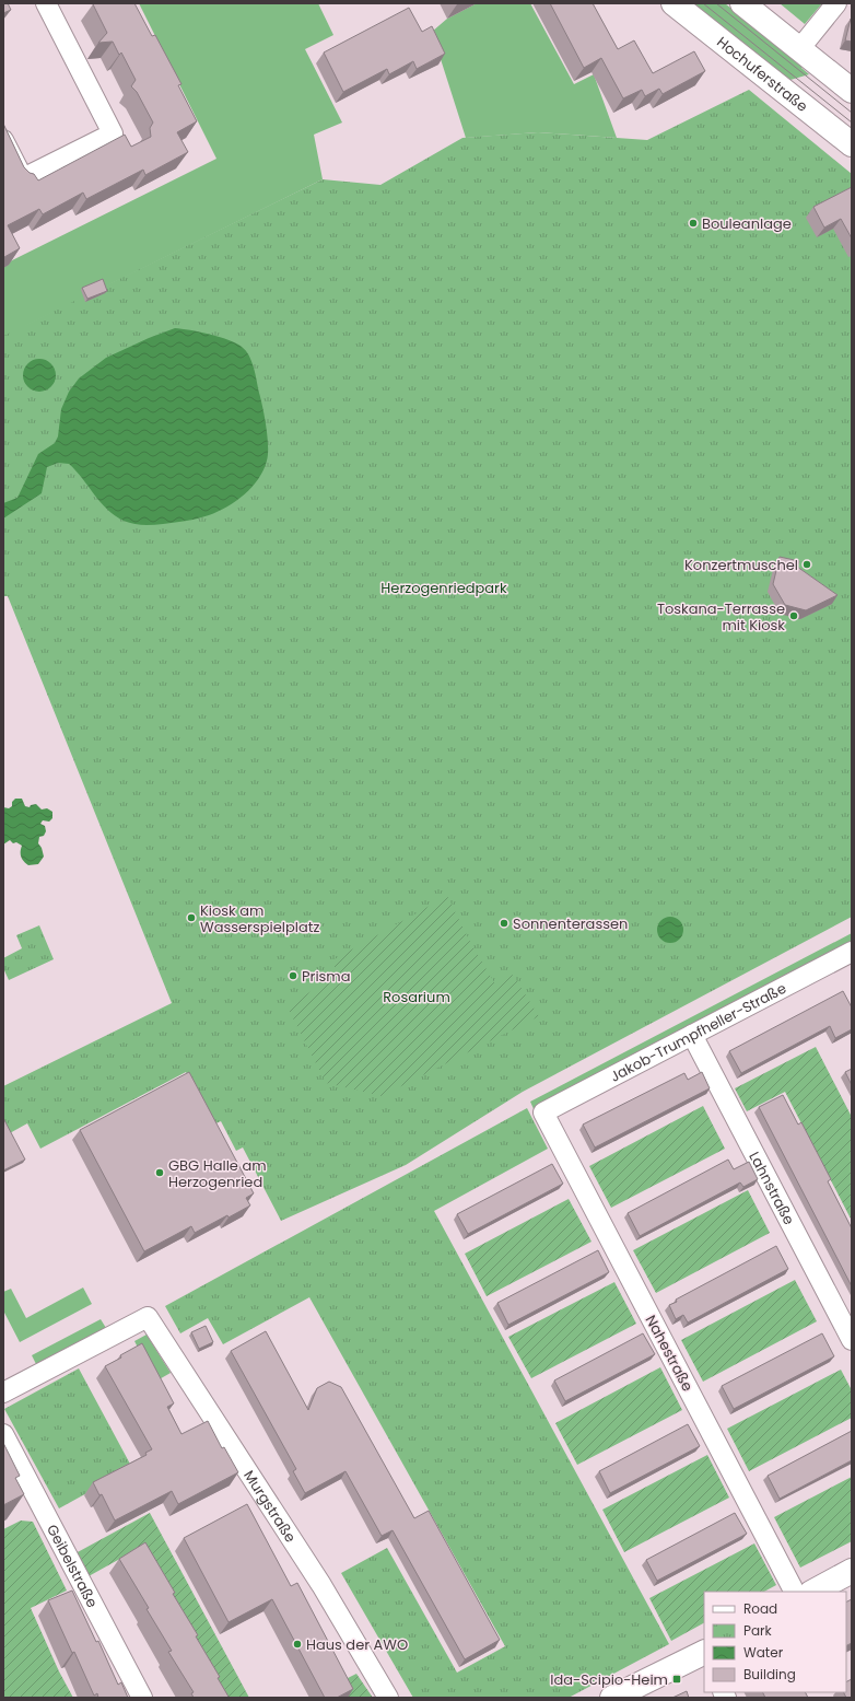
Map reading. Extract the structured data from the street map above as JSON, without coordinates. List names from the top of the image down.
{
  "streets": {
    "street": [
      "Hochuferstraße",
      "Jakob-Trumpfheller-Straße",
      "Lahnstraße",
      "Nahestraße",
      "Murgstraße",
      "Geibelstraße"
    ]
  },
  "crossings": [
    ["Jakob-Trumpfheller-Straße", "Lahnstraße"],
    ["Jakob-Trumpfheller-Straße", "Nahestraße"]
  ],
  "parks": ["Herzogenriedpark", "Rosarium"],
  "places": {
    "other": [
      "Bouleanlage",
      "Konzertmuschel",
      "Toskana-Terrasse mit Kiosk",
      "Kiosk am Wasserspielplatz",
      "Sonnenterassen",
      "Prisma",
      "GBG Halle am Herzogenried",
      "Haus der AWO"
    ],
    "transit": ["Ida-Scipio-Heim"]
  },
  "legend": [
    "Road",
    "Park",
    "Water",
    "Building"
  ]
}
